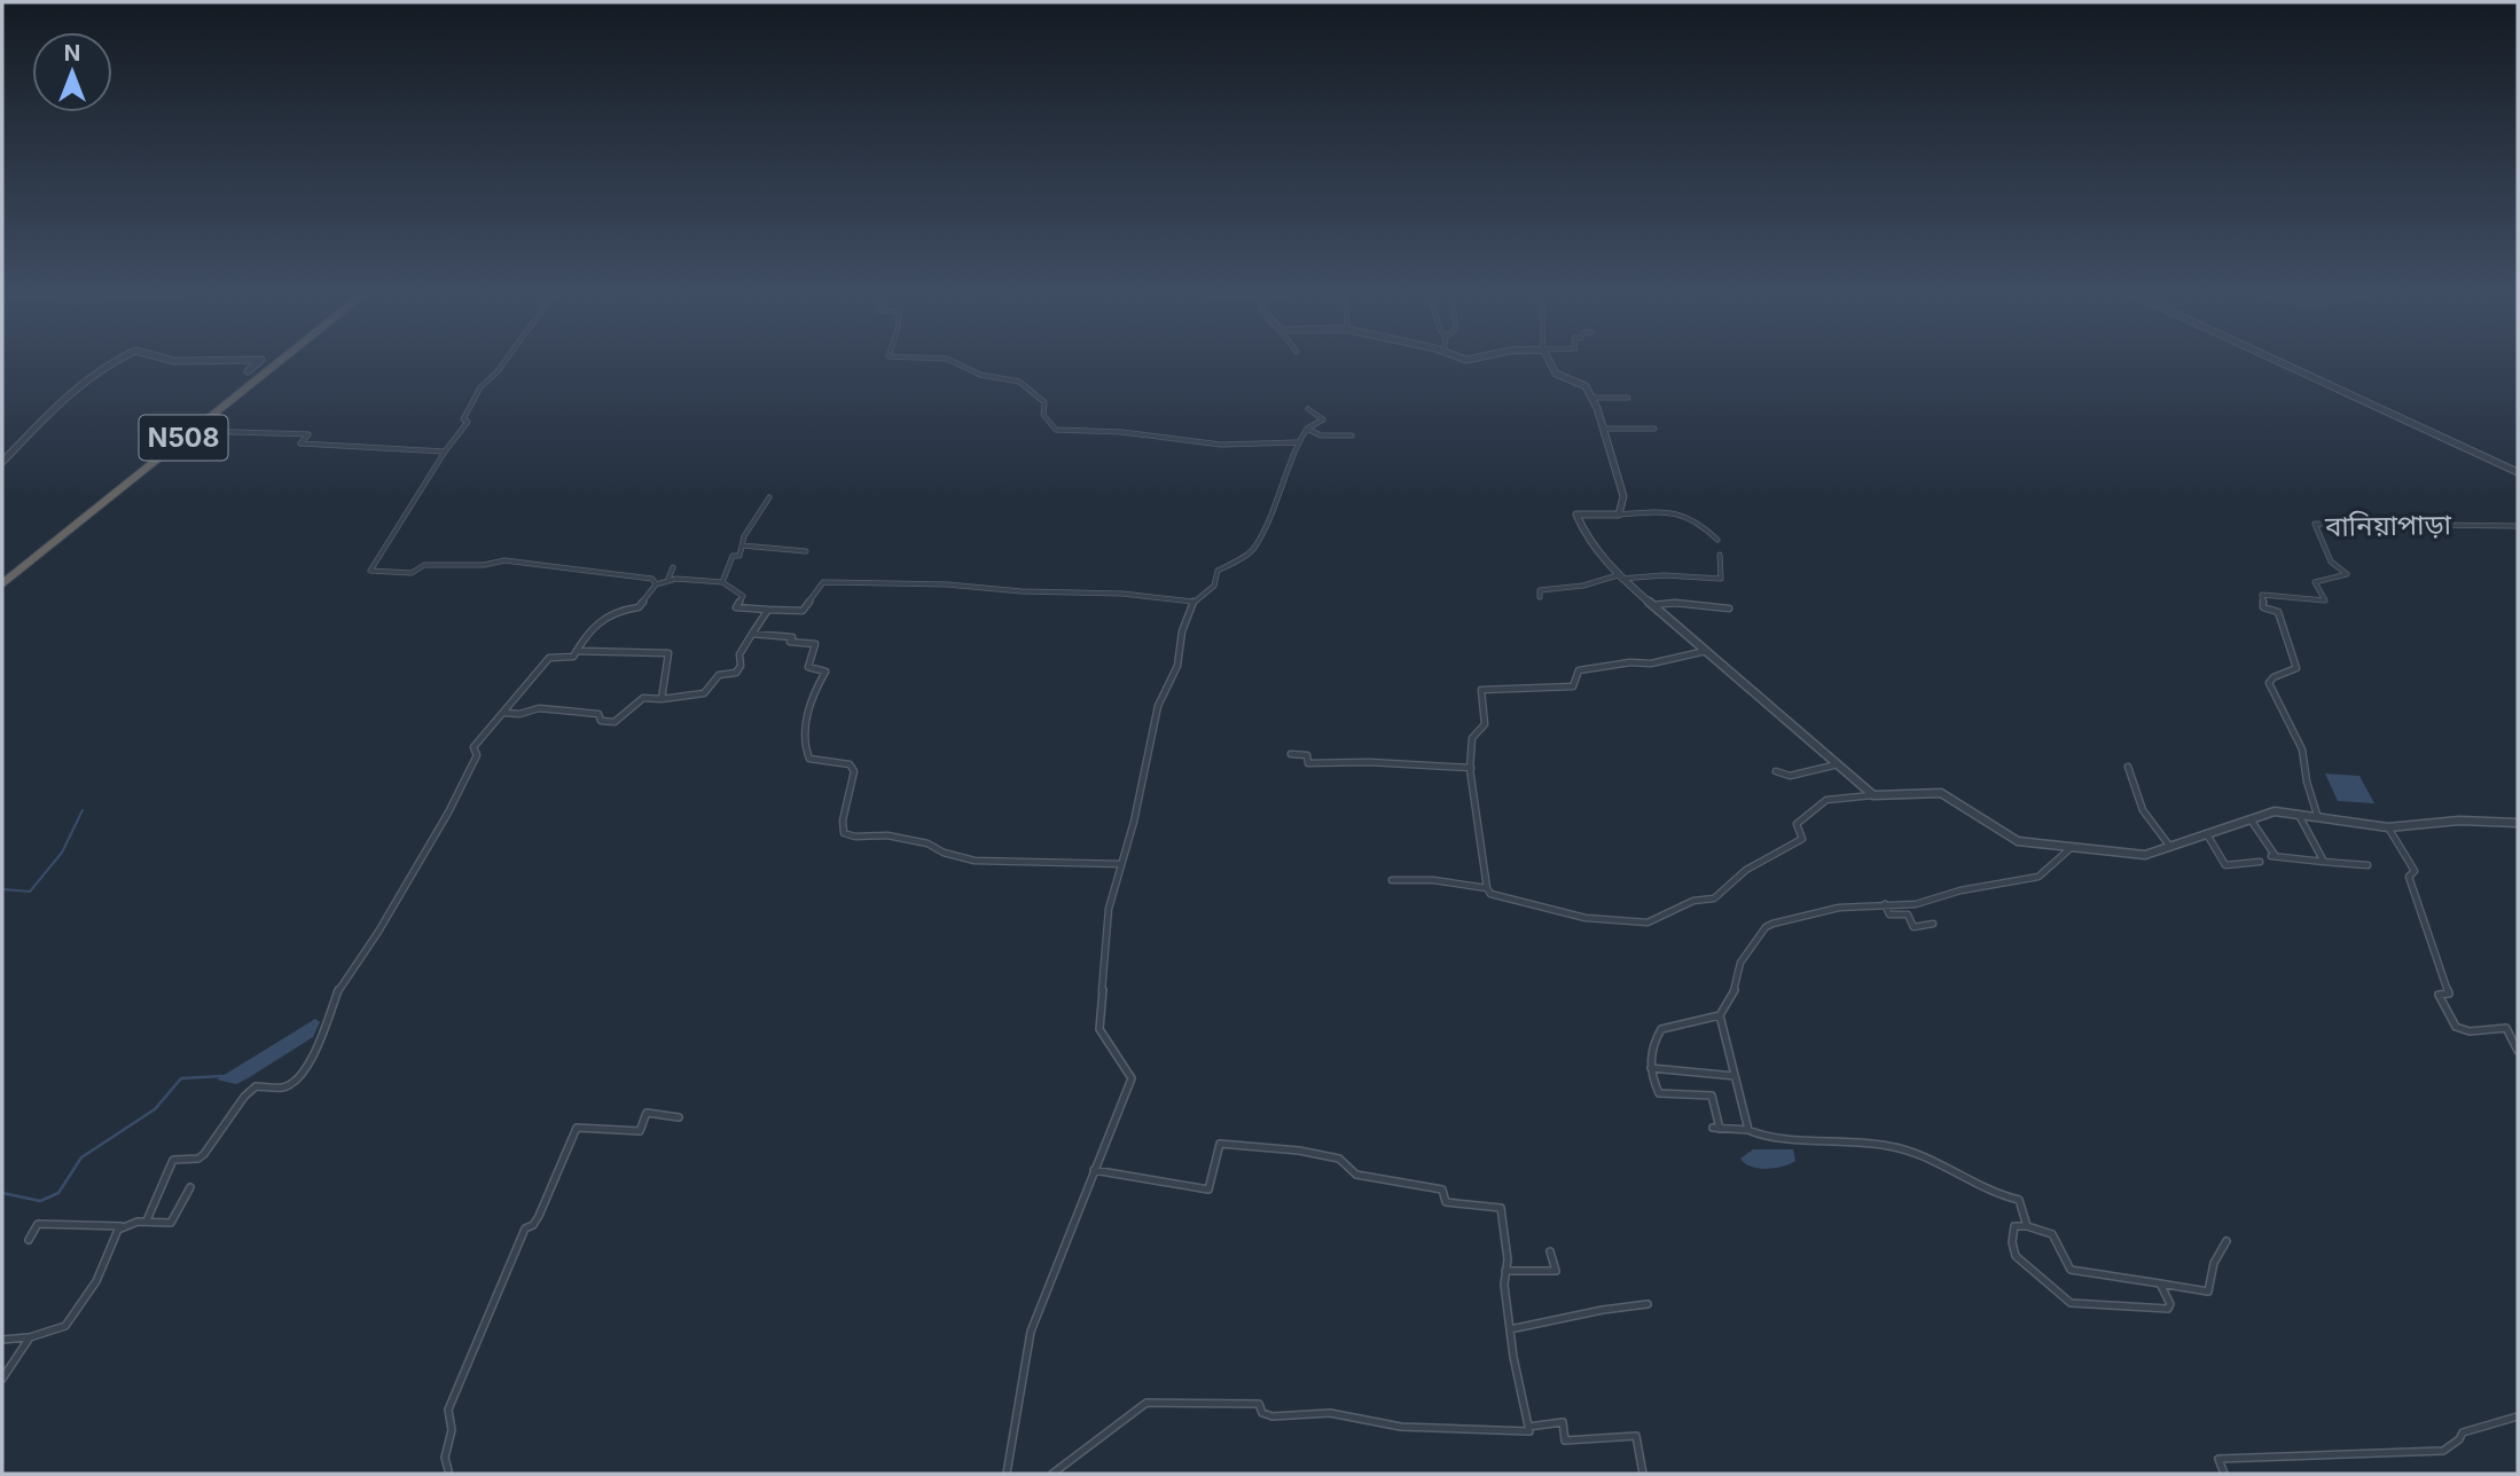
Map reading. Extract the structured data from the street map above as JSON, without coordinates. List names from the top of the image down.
{
  "streets": {
    "highway": ["N508"],
    "street": ["বানিয়াপাড়া"]
  },
  "north": "top"
}
